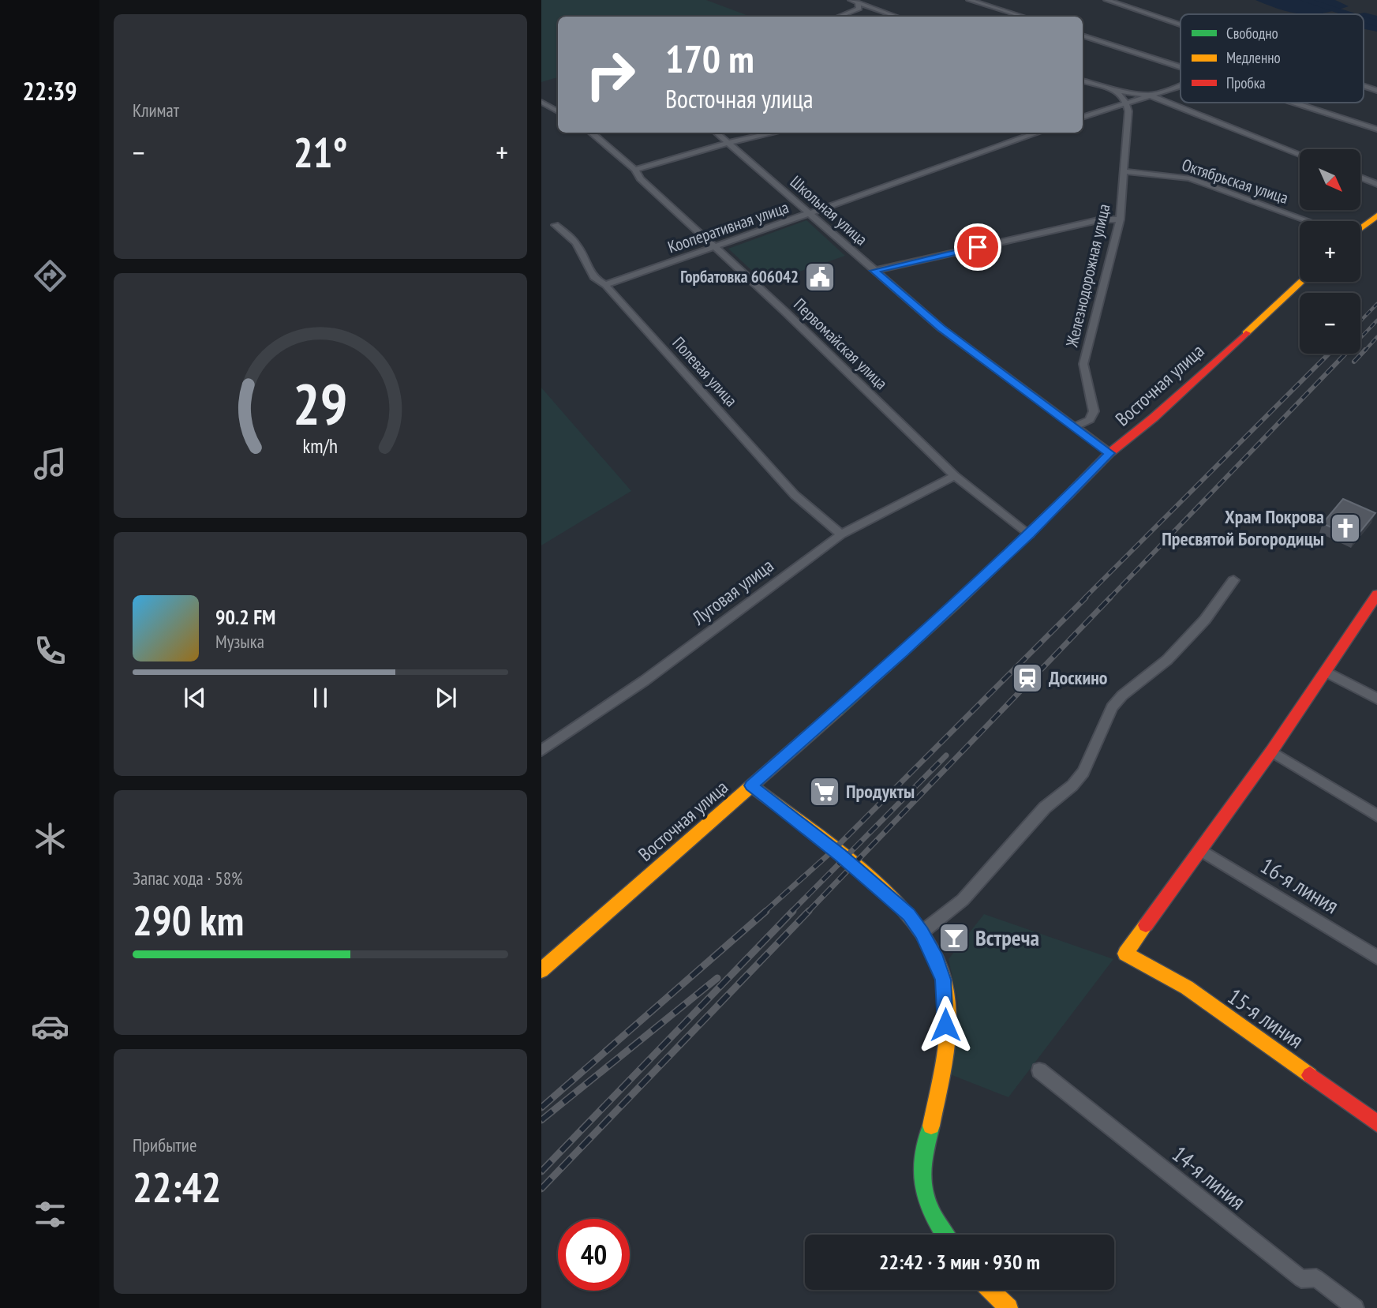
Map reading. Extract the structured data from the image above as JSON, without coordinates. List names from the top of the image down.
{
  "streets": {
    "main road": ["Восточная улица", "15-я линия"],
    "street": [
      "Октябрьская улица",
      "Школьная улица",
      "Кооперативная улица",
      "Железнодорожная улица",
      "Первомайская улица",
      "Полевая улица",
      "Луговая улица",
      "16-я линия",
      "14-я линия"
    ]
  },
  "crossings": [
    ["Октябрьская улица", "Железнодорожная улица"],
    ["Школьная улица", "Кооперативная улица"],
    ["Школьная улица", "Железнодорожная улица"],
    ["Школьная улица", "Восточная улица"],
    ["Кооперативная улица", "Первомайская улица"],
    ["Кооперативная улица", "Полевая улица"],
    ["Первомайская улица", "Восточная улица"],
    ["Первомайская улица", "Луговая улица"],
    ["Полевая улица", "Луговая улица"],
    ["16-я линия", "15-я линия"]
  ],
  "places": {
    "public building": ["Горбатовка 606042"],
    "church": ["Храм Покрова Пресвятой Богородицы"],
    "station": ["Доскино"],
    "supermarket": ["Продукты"],
    "bar": ["Встреча"]
  },
  "legend": ["Свободно", "Медленно", "Пробка"],
  "north": "bottom right",
  "page": {
    "tabs": "22:39",
    "tile": [
      "Климат",
      ["Запас хода · 58%", "290 km"],
      ["Прибытие", "22:42"]
    ],
    "turn": ["170 m", "Восточная улица"],
    "heat": ["−", "21°", "+"],
    "map_buttons": ["+", "−"],
    "song": ["90.2 FM", "Музыка"],
    "limit": "40",
    "trip": "22:42 · 3 мин · 930 m",
    "gauge": ["29", "km/h"]
  }
}
